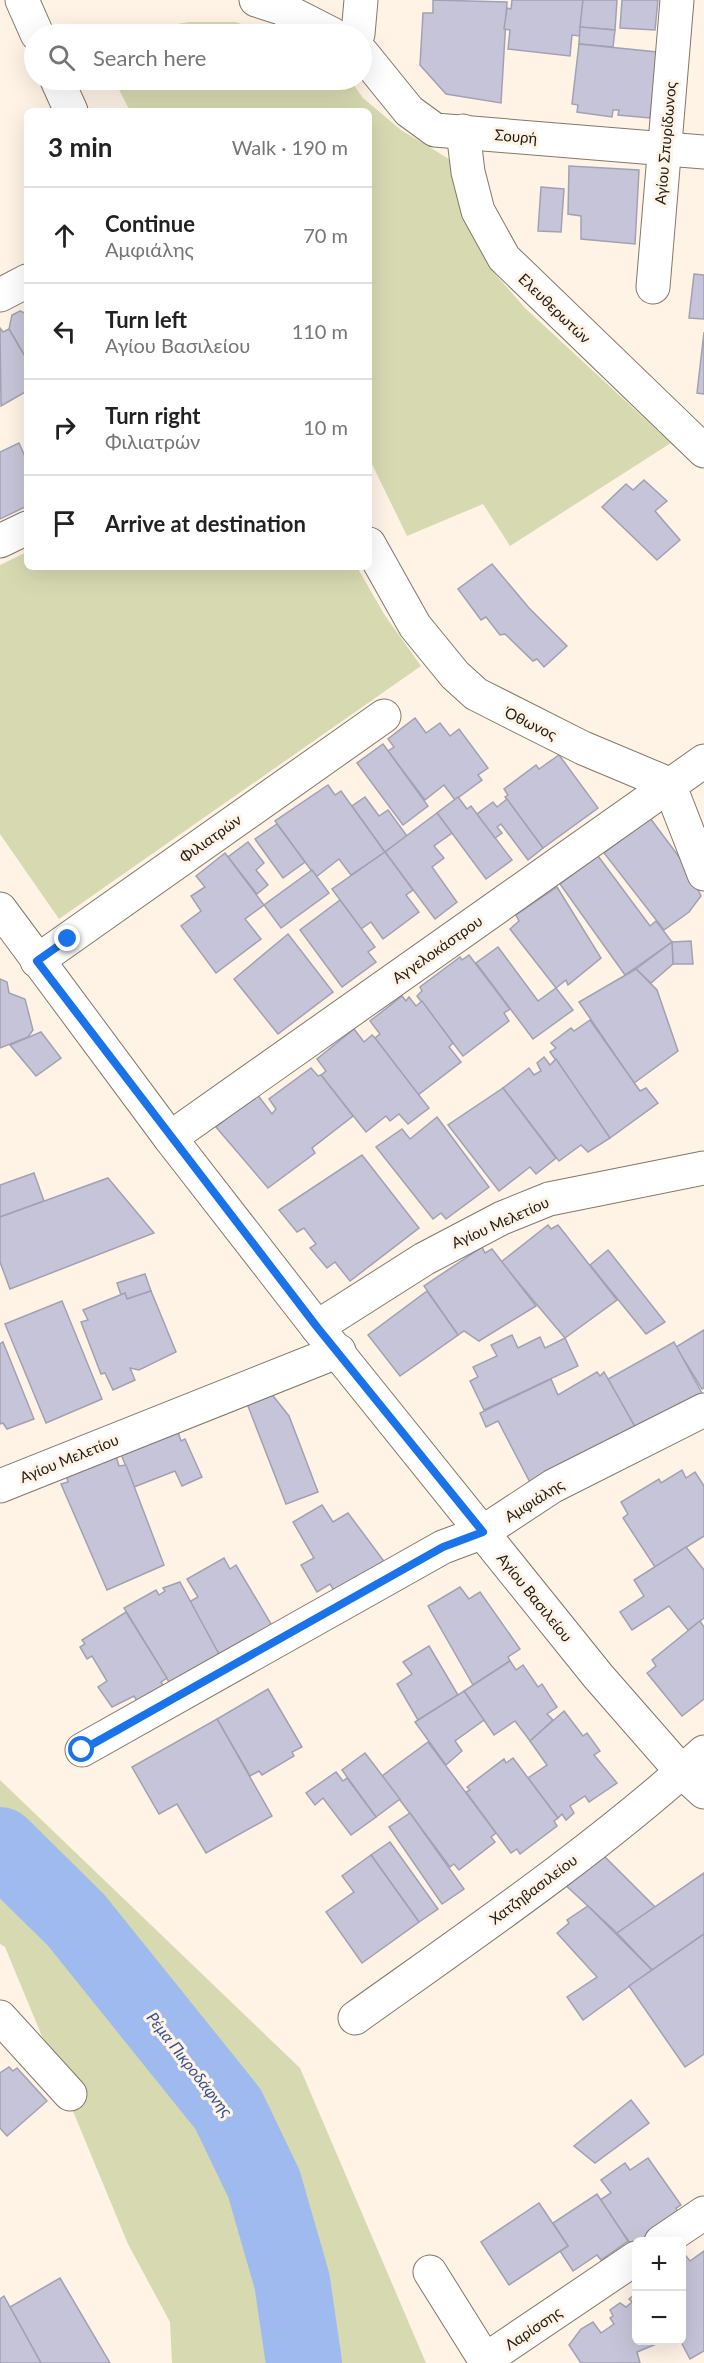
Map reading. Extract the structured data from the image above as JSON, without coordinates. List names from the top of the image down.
{
  "streets": {
    "street": [
      "Σουρή",
      "Αγίου Σπυρίδωνος",
      "Ελευθερωτών",
      "Όθωνος",
      "Φιλιατρών",
      "Αγγελοκάστρου",
      "Αγίου Μελετίου",
      "Αμφιάλης",
      "Αγίου Βασιλείου",
      "Χατζηβασιλείου",
      "Λαρίσσης"
    ]
  },
  "crossings": [
    ["Σουρή", "Αγίου Σπυρίδωνος"],
    ["Σουρή", "Ελευθερωτών"],
    ["Όθωνος", "Αγγελοκάστρου"],
    ["Φιλιατρών", "Αγίου Βασιλείου"],
    ["Αγγελοκάστρου", "Αγίου Βασιλείου"],
    ["Αγίου Μελετίου", "Αγίου Βασιλείου"],
    ["Αμφιάλης", "Αγίου Βασιλείου"],
    ["Αγίου Βασιλείου", "Χατζηβασιλείου"]
  ],
  "water": ["Ρέμα Πικροδάφνης"],
  "page": {
    "search": "Search here",
    "heading": ["3 min", "Walk · 190 m"],
    "list": [
      ["Continue", "Αμφιάλης", "70 m"],
      ["Turn left", "Αγίου Βασιλείου", "110 m"],
      ["Turn right", "Φιλιατρών", "10 m"],
      "Arrive at destination"
    ],
    "map_buttons": ["+", "−"]
  }
}
